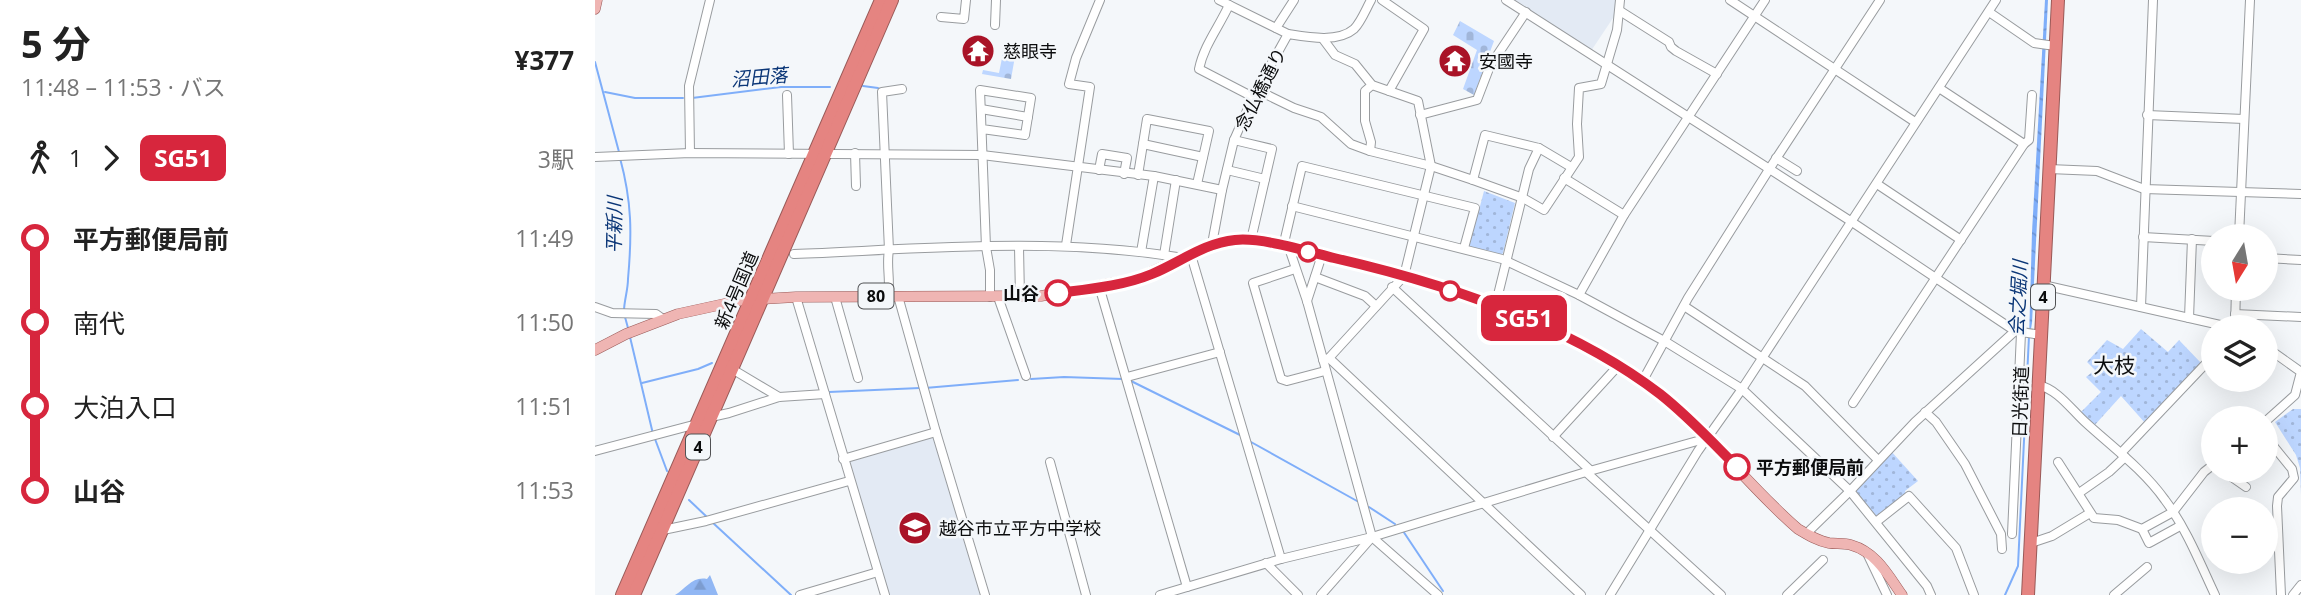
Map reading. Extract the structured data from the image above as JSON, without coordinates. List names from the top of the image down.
{
  "streets": {
    "highway": ["新4号国道", "4", "日光街道"],
    "main road": ["80"],
    "street": ["念仏橋通り"]
  },
  "crossings": [
    ["念仏橋通り", "80"],
    ["新4号国道", "80"]
  ],
  "districts": ["大枝"],
  "water": ["沼田落", "平新川", "会之堀川"],
  "places": {
    "temple": ["慈眼寺", "安國寺"],
    "other": ["山谷", "平方郵便局前"],
    "school or university": ["越谷市立平方中学校"]
  },
  "lines": ["bus line SG51"],
  "north": "bottom",
  "page": {
    "heading": ["5 分", "11:48 – 11:53 · バス", "¥377"],
    "on_map": "SG51",
    "legs": ["1", "SG51", "3駅"],
    "list": [
      {
        "name": "平方郵便局前",
        "value": "11:49"
      },
      {
        "name": "南代",
        "value": "11:50"
      },
      {
        "name": "大泊入口",
        "value": "11:51"
      },
      {
        "name": "山谷",
        "value": "11:53"
      }
    ],
    "map_buttons": ["+", "−"]
  }
}
